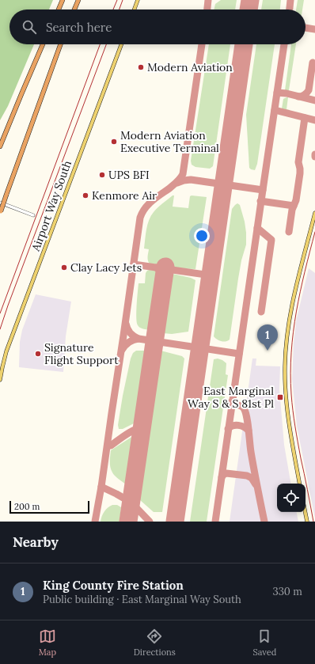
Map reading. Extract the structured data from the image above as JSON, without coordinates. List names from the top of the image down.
{
  "streets": {
    "main road": ["Airport Way South"]
  },
  "places": {
    "other": [
      "Modern Aviation",
      "Modern Aviation Executive Terminal",
      "UPS BFI",
      "Kenmore Air",
      "Clay Lacy Jets",
      "Signature Flight Support"
    ],
    "transit": ["East Marginal Way S & S 81st Pl"]
  },
  "scale_bar": "200 m",
  "page": {
    "search": "Search here",
    "pins": "1",
    "scale": "200 m",
    "heading": "Nearby",
    "list": [
      {
        "mark": "1",
        "name": "King County Fire Station",
        "note": "Public building · East Marginal Way South",
        "value": "330 m"
      }
    ],
    "nav": ["Map", "Directions", "Saved"]
  }
}
